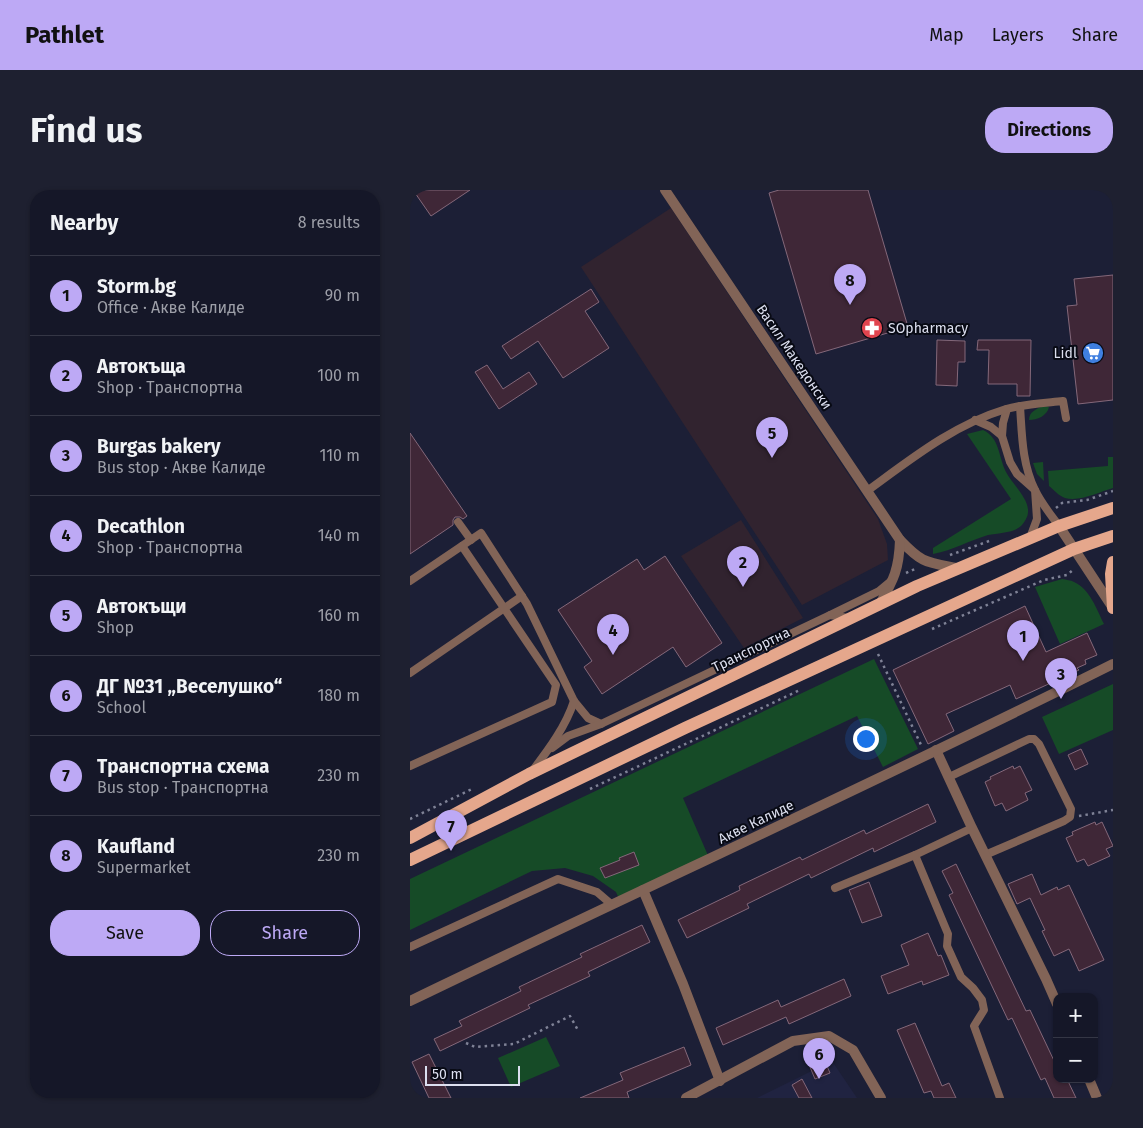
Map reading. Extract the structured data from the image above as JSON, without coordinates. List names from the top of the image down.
{
  "streets": {
    "main road": ["Транспортна"],
    "street": ["Васил Македонски", "Акве Калиде"]
  },
  "crossings": [
    ["Васил Македонски", "Транспортна"]
  ],
  "places": {
    "pharmacy": ["SOpharmacy"],
    "supermarket": ["Lidl"]
  },
  "scale_bar": "50 m",
  "page": {
    "header": "Pathlet",
    "nav": ["Map", "Layers", "Share"],
    "buttons": [
      "Directions",
      ["Save", "Share"]
    ],
    "title": "Find us",
    "heading": ["Nearby", "8 results"],
    "list": [
      {
        "mark": "1",
        "name": "Storm.bg",
        "note": "Office · Акве Калиде",
        "value": "90 m"
      },
      {
        "mark": "2",
        "name": "Автокъща",
        "note": "Shop · Транспортна",
        "value": "100 m"
      },
      {
        "mark": "3",
        "name": "Burgas bakery",
        "note": "Bus stop · Акве Калиде",
        "value": "110 m"
      },
      {
        "mark": "4",
        "name": "Decathlon",
        "note": "Shop · Транспортна",
        "value": "140 m"
      },
      {
        "mark": "5",
        "name": "Автокъщи",
        "note": "Shop",
        "value": "160 m"
      },
      {
        "mark": "6",
        "name": "ДГ №31 „Веселушко“",
        "note": "School",
        "value": "180 m"
      },
      {
        "mark": "7",
        "name": "Транспортна схема",
        "note": "Bus stop · Транспортна",
        "value": "230 m"
      },
      {
        "mark": "8",
        "name": "Kaufland",
        "note": "Supermarket",
        "value": "230 m"
      }
    ],
    "pins": [
      "8",
      "5",
      "2",
      "4",
      "1",
      "3",
      "7",
      "6"
    ],
    "map_buttons": ["+", "−"],
    "scale": "50 m"
  }
}
